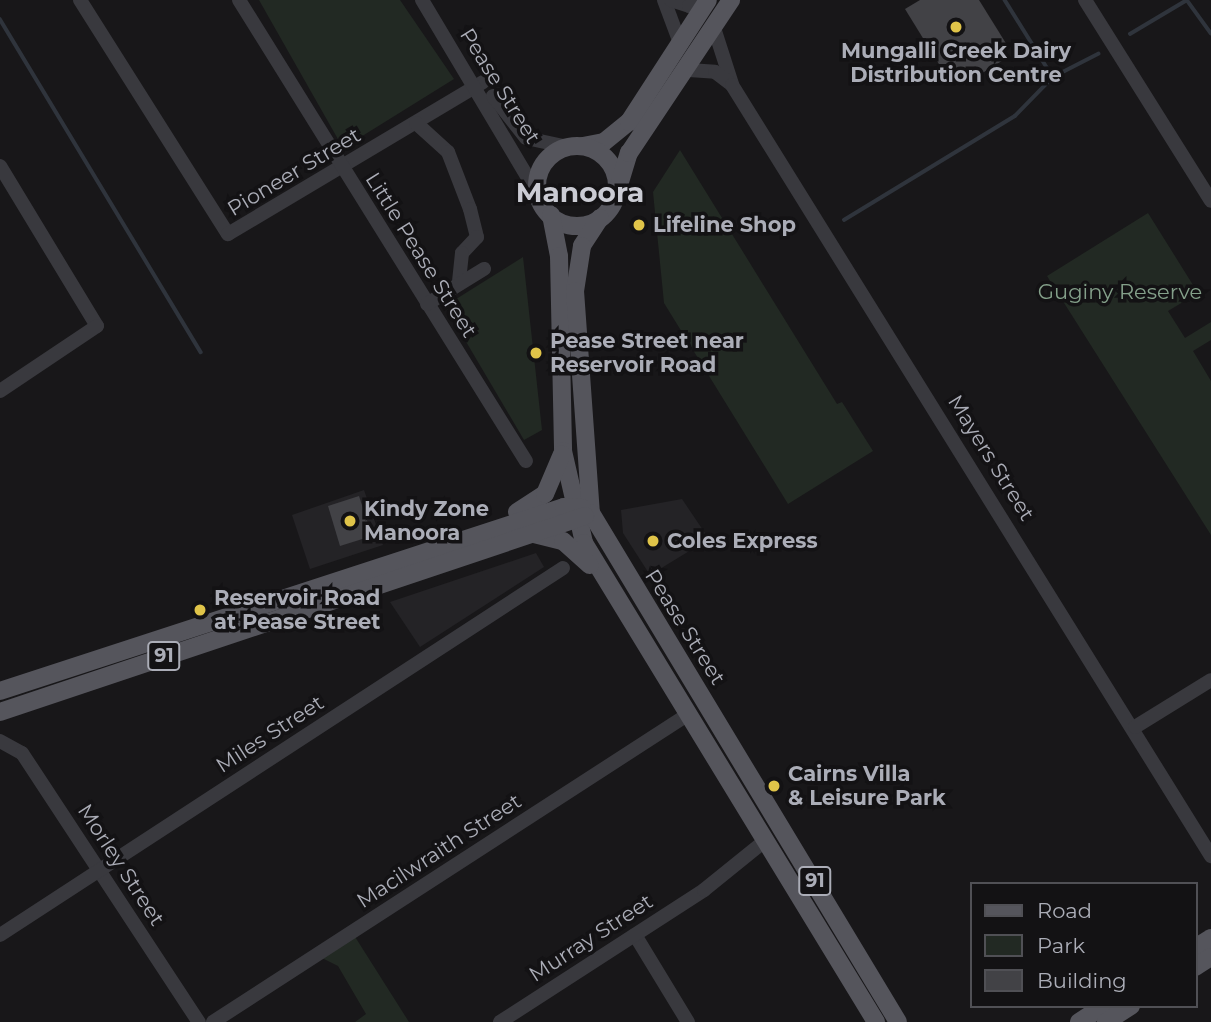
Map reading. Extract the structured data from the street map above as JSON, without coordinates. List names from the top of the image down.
{
  "streets": {
    "main road": ["Pease Street", "91"],
    "street": [
      "Pioneer Street",
      "Little Pease Street",
      "Mayers Street",
      "Miles Street",
      "Macilwraith Street",
      "Morley Street",
      "Murray Street"
    ]
  },
  "crossings": [
    ["Pease Street", "Pioneer Street"],
    ["Pease Street", "91"],
    ["Pease Street", "Macilwraith Street"],
    ["Pease Street", "Murray Street"],
    ["Pioneer Street", "Little Pease Street"],
    ["Miles Street", "Morley Street"]
  ],
  "districts": ["Manoora"],
  "parks": ["Guginy Reserve"],
  "places": [
    "Mungalli Creek Dairy Distribution Centre",
    "Lifeline Shop",
    "Pease Street near Reservoir Road",
    "Kindy Zone Manoora",
    "Coles Express",
    "Reservoir Road at Pease Street",
    "Cairns Villa & Leisure Park"
  ],
  "legend": ["Road", "Park", "Building"]
}
